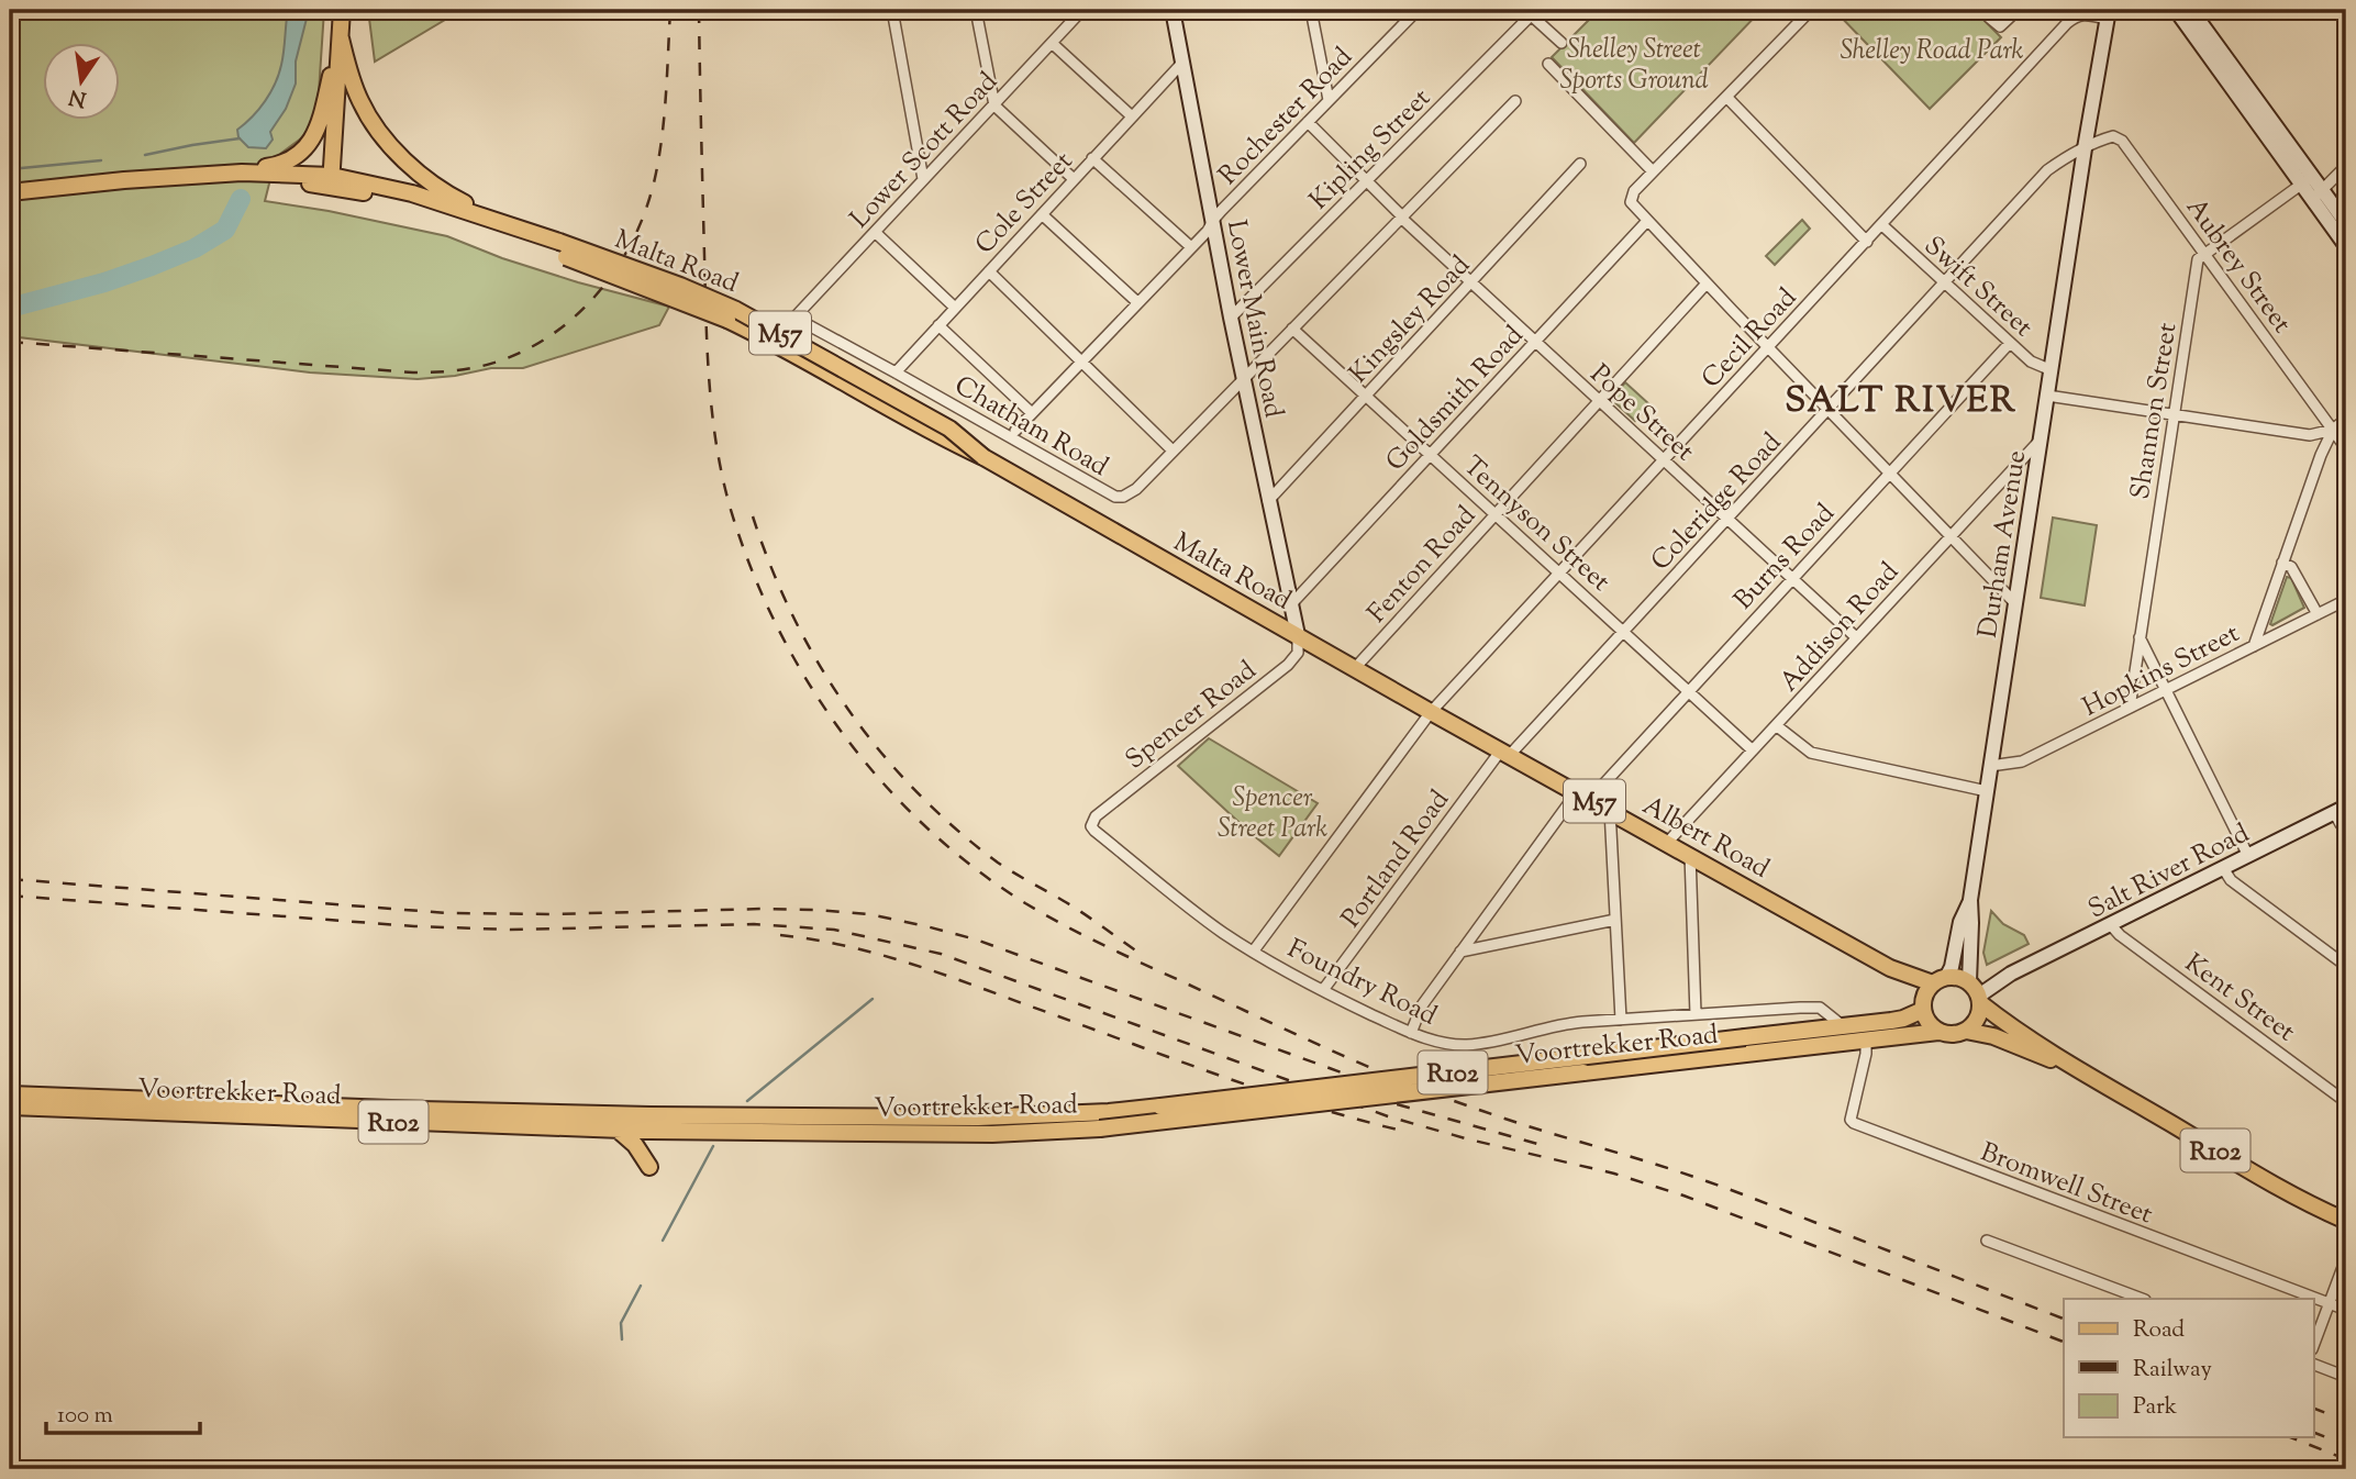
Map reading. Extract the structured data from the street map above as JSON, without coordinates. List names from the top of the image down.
{
  "streets": {
    "main road": [
      "Malta Road",
      "M57",
      "Albert Road",
      "Voortrekker Road",
      "R102"
    ],
    "street": [
      "Rochester Road",
      "Kipling Street",
      "Lower Scott Road",
      "Cole Street",
      "Aubrey Street",
      "Swift Street",
      "Lower Main Road",
      "Kingsley Road",
      "Cecil Road",
      "Goldsmith Road",
      "Shannon Street",
      "Pope Street",
      "Chatham Road",
      "Coleridge Road",
      "Tennyson Street",
      "Durham Avenue",
      "Burns Road",
      "Fenton Road",
      "Addison Road",
      "Hopkins Street",
      "Spencer Road",
      "Portland Road",
      "Salt River Road",
      "Foundry Road",
      "Kent Street",
      "Bromwell Street"
    ]
  },
  "crossings": [
    ["Rochester Road", "Lower Main Road"],
    ["Rochester Road", "Pope Street"],
    ["Kipling Street", "Lower Main Road"],
    ["Kipling Street", "Pope Street"],
    ["Lower Scott Road", "Chatham Road"],
    ["Cole Street", "Lower Main Road"],
    ["Cole Street", "Chatham Road"],
    ["Malta Road", "Lower Main Road"],
    ["Malta Road", "M57"],
    ["Malta Road", "Spencer Road"],
    ["Malta Road", "Albert Road"],
    ["Aubrey Street", "Shannon Street"],
    ["Aubrey Street", "Coleridge Road"],
    ["Aubrey Street", "Durham Avenue"],
    ["Swift Street", "Cecil Road"],
    ["Swift Street", "Coleridge Road"],
    ["Swift Street", "Durham Avenue"],
    ["Swift Street", "Burns Road"],
    ["Lower Main Road", "Kingsley Road"],
    ["Lower Main Road", "Goldsmith Road"],
    ["Lower Main Road", "Chatham Road"],
    ["Lower Main Road", "Spencer Road"],
    ["Lower Main Road", "Albert Road"],
    ["Kingsley Road", "Pope Street"],
    ["Kingsley Road", "Tennyson Street"],
    ["Cecil Road", "Pope Street"],
    ["Cecil Road", "Tennyson Street"],
    ["Cecil Road", "Durham Avenue"],
    ["Cecil Road", "Albert Road"],
    ["Cecil Road", "Foundry Road"],
    ["Goldsmith Road", "Pope Street"],
    ["Goldsmith Road", "Tennyson Street"],
    ["Shannon Street", "Hopkins Street"],
    ["Pope Street", "Chatham Road"],
    ["Pope Street", "Coleridge Road"],
    ["Pope Street", "Burns Road"],
    ["Pope Street", "Fenton Road"],
    ["Pope Street", "Addison Road"],
    ["Chatham Road", "Tennyson Street"],
    ["Coleridge Road", "Tennyson Street"],
    ["Coleridge Road", "Durham Avenue"],
    ["Coleridge Road", "Albert Road"],
    ["Coleridge Road", "Portland Road"],
    ["Tennyson Street", "Burns Road"],
    ["Tennyson Street", "Fenton Road"],
    ["Tennyson Street", "Addison Road"],
    ["Durham Avenue", "Addison Road"],
    ["Durham Avenue", "Hopkins Street"],
    ["Durham Avenue", "Albert Road"],
    ["Durham Avenue", "Salt River Road"],
    ["Durham Avenue", "Voortrekker Road"],
    ["Durham Avenue", "R102"],
    ["Burns Road", "Albert Road"],
    ["Burns Road", "Foundry Road"],
    ["Fenton Road", "Albert Road"],
    ["Addison Road", "Albert Road"],
    ["Spencer Road", "Albert Road"],
    ["Spencer Road", "Foundry Road"],
    ["Albert Road", "Portland Road"],
    ["Albert Road", "Salt River Road"],
    ["Albert Road", "Voortrekker Road"],
    ["Albert Road", "R102"],
    ["Portland Road", "Foundry Road"],
    ["Salt River Road", "Kent Street"],
    ["Salt River Road", "Voortrekker Road"],
    ["Salt River Road", "R102"],
    ["Foundry Road", "Voortrekker Road"],
    ["Voortrekker Road", "R102"],
    ["Voortrekker Road", "Bromwell Street"]
  ],
  "districts": ["SALT RIVER"],
  "parks": ["Shelley Street Sports Ground", "Shelley Road Park", "Spencer Street Park"],
  "legend": ["Road", "Railway", "Park"],
  "scale_bar": "100 m",
  "north": "bottom"
}
